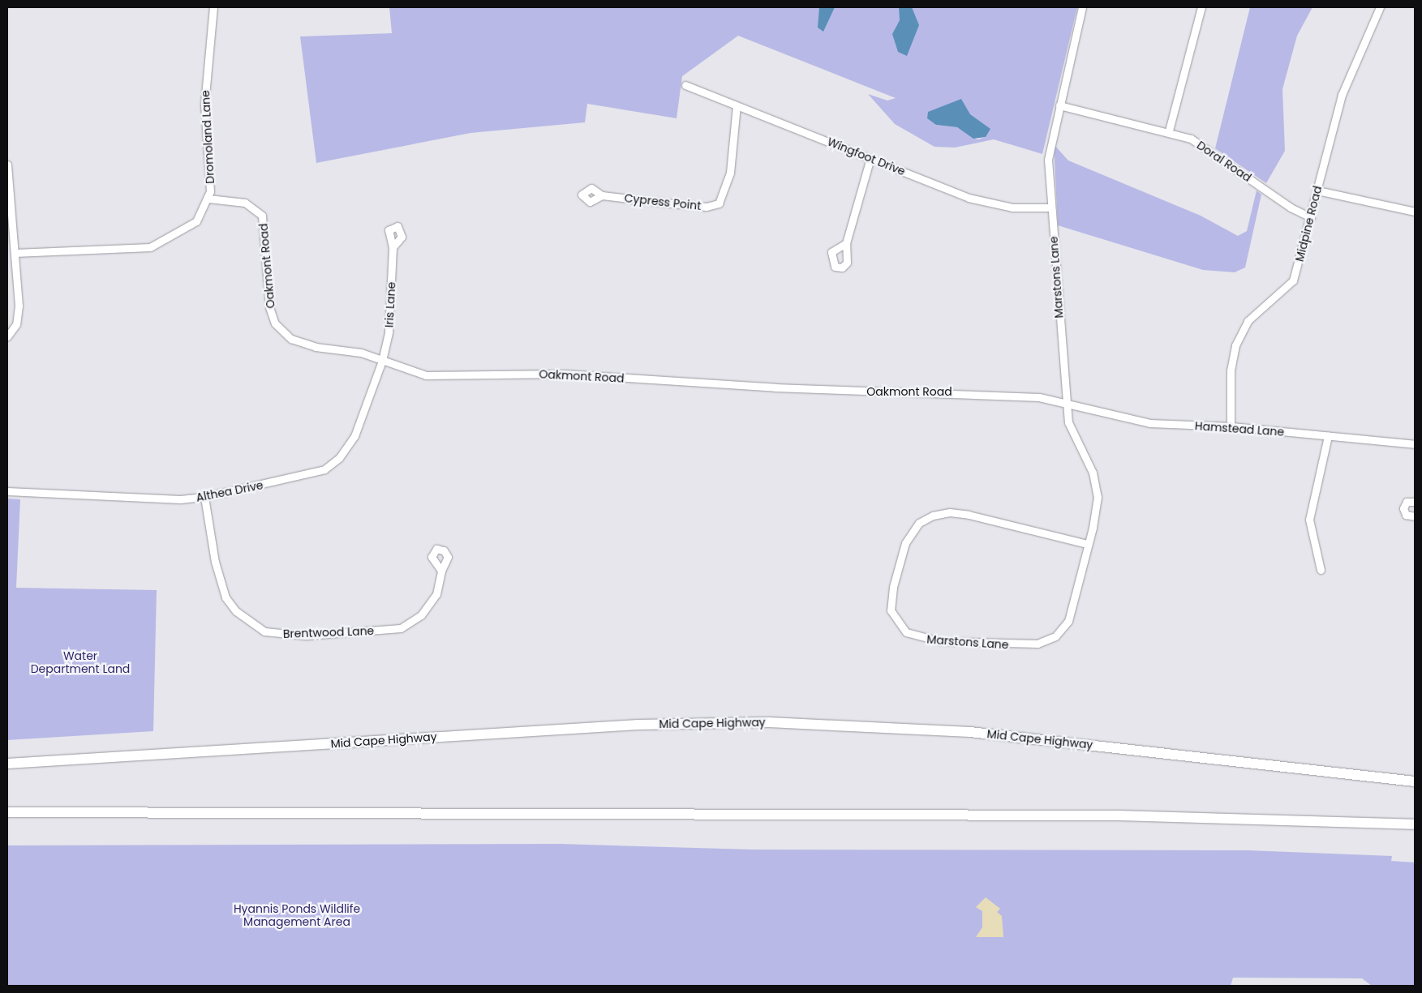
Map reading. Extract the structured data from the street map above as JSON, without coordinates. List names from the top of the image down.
{
  "streets": {
    "highway": ["Mid Cape Highway"],
    "street": [
      "Dromoland Lane",
      "Wingfoot Drive",
      "Doral Road",
      "Cypress Point",
      "Midpine Road",
      "Oakmont Road",
      "Marstons Lane",
      "Iris Lane",
      "Hamstead Lane",
      "Althea Drive",
      "Brentwood Lane"
    ]
  },
  "crossings": [
    ["Dromoland Lane", "Oakmont Road"],
    ["Wingfoot Drive", "Cypress Point"],
    ["Wingfoot Drive", "Marstons Lane"],
    ["Doral Road", "Midpine Road"],
    ["Doral Road", "Marstons Lane"],
    ["Midpine Road", "Hamstead Lane"],
    ["Oakmont Road", "Marstons Lane"],
    ["Oakmont Road", "Iris Lane"],
    ["Oakmont Road", "Hamstead Lane"],
    ["Oakmont Road", "Althea Drive"],
    ["Marstons Lane", "Hamstead Lane"],
    ["Iris Lane", "Althea Drive"],
    ["Althea Drive", "Brentwood Lane"]
  ],
  "parks": ["Water Department Land", "Hyannis Ponds Wildlife Management Area"]
}
